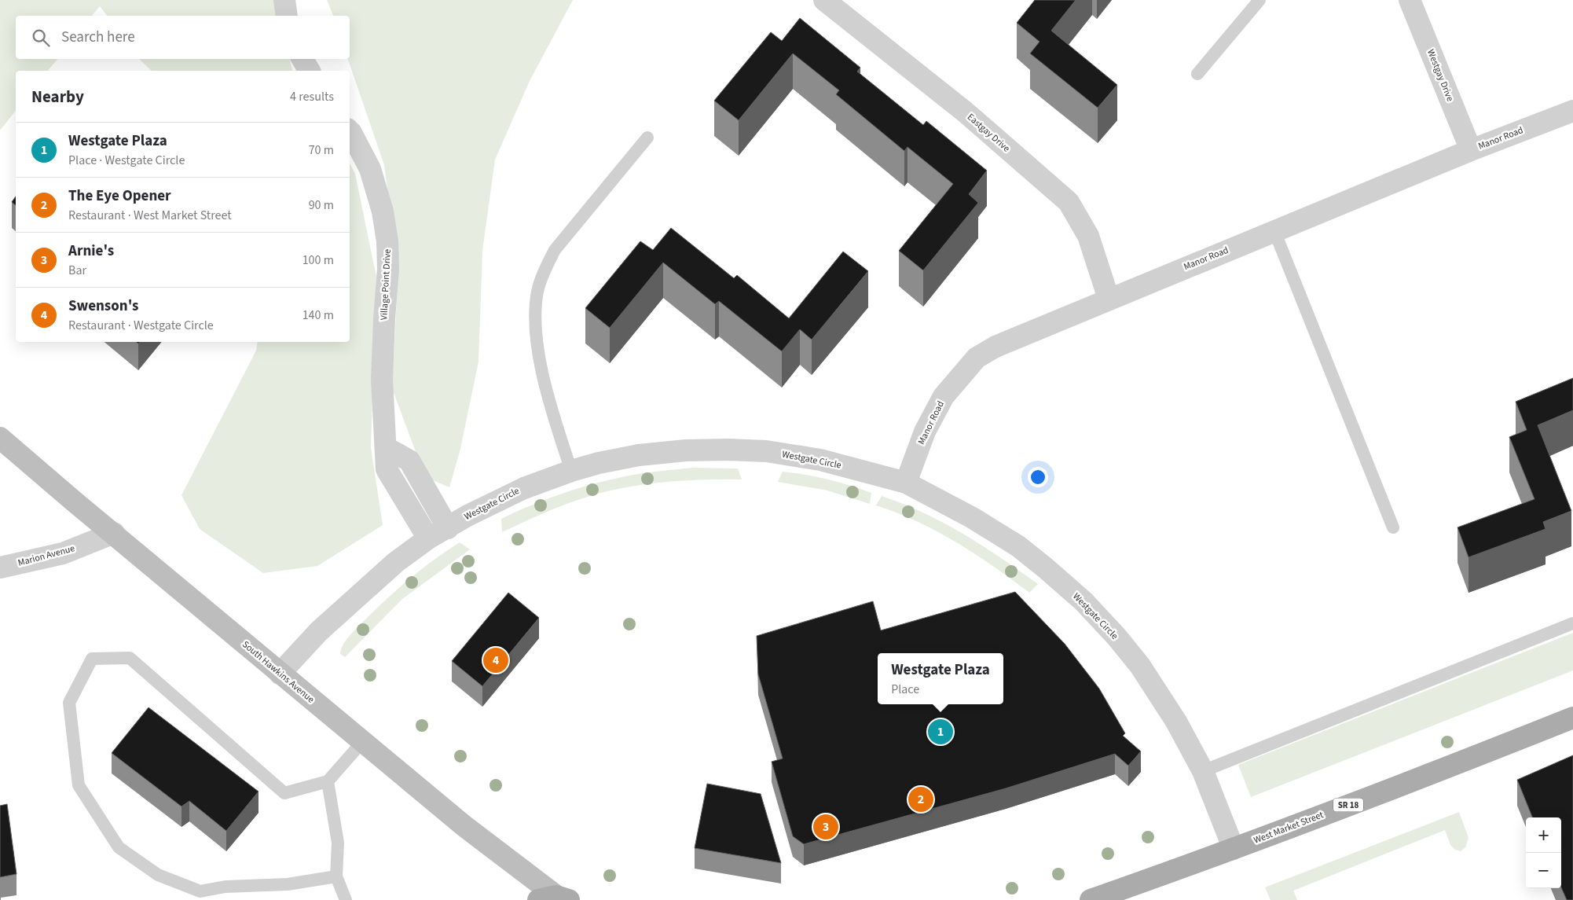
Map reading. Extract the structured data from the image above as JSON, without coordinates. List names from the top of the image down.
{
  "streets": {
    "main road": ["South Hawkins Avenue", "SR 18", "West Market Street"],
    "street": [
      "Westgay Drive",
      "Eastgay Drive",
      "Manor Road",
      "Village Point Drive",
      "Westgate Circle",
      "Marion Avenue"
    ]
  },
  "crossings": [
    ["Westgay Drive", "Manor Road"],
    ["Eastgay Drive", "Manor Road"],
    ["Manor Road", "Westgate Circle"],
    ["Village Point Drive", "Westgate Circle"],
    ["Westgate Circle", "South Hawkins Avenue"],
    ["Westgate Circle", "West Market Street"],
    ["Marion Avenue", "South Hawkins Avenue"]
  ],
  "page": {
    "search": "Search here",
    "heading": ["Nearby", "4 results"],
    "list": [
      {
        "mark": "1",
        "name": "Westgate Plaza",
        "note": "Place · Westgate Circle",
        "value": "70 m"
      },
      {
        "mark": "2",
        "name": "The Eye Opener",
        "note": "Restaurant · West Market Street",
        "value": "90 m"
      },
      {
        "mark": "3",
        "name": "Arnie's",
        "note": "Bar",
        "value": "100 m"
      },
      {
        "mark": "4",
        "name": "Swenson's",
        "note": "Restaurant · Westgate Circle",
        "value": "140 m"
      }
    ],
    "pins": [
      "4",
      "1",
      "2",
      "3"
    ],
    "popup": ["Westgate Plaza", "Place"],
    "map_buttons": ["+", "−"]
  }
}
